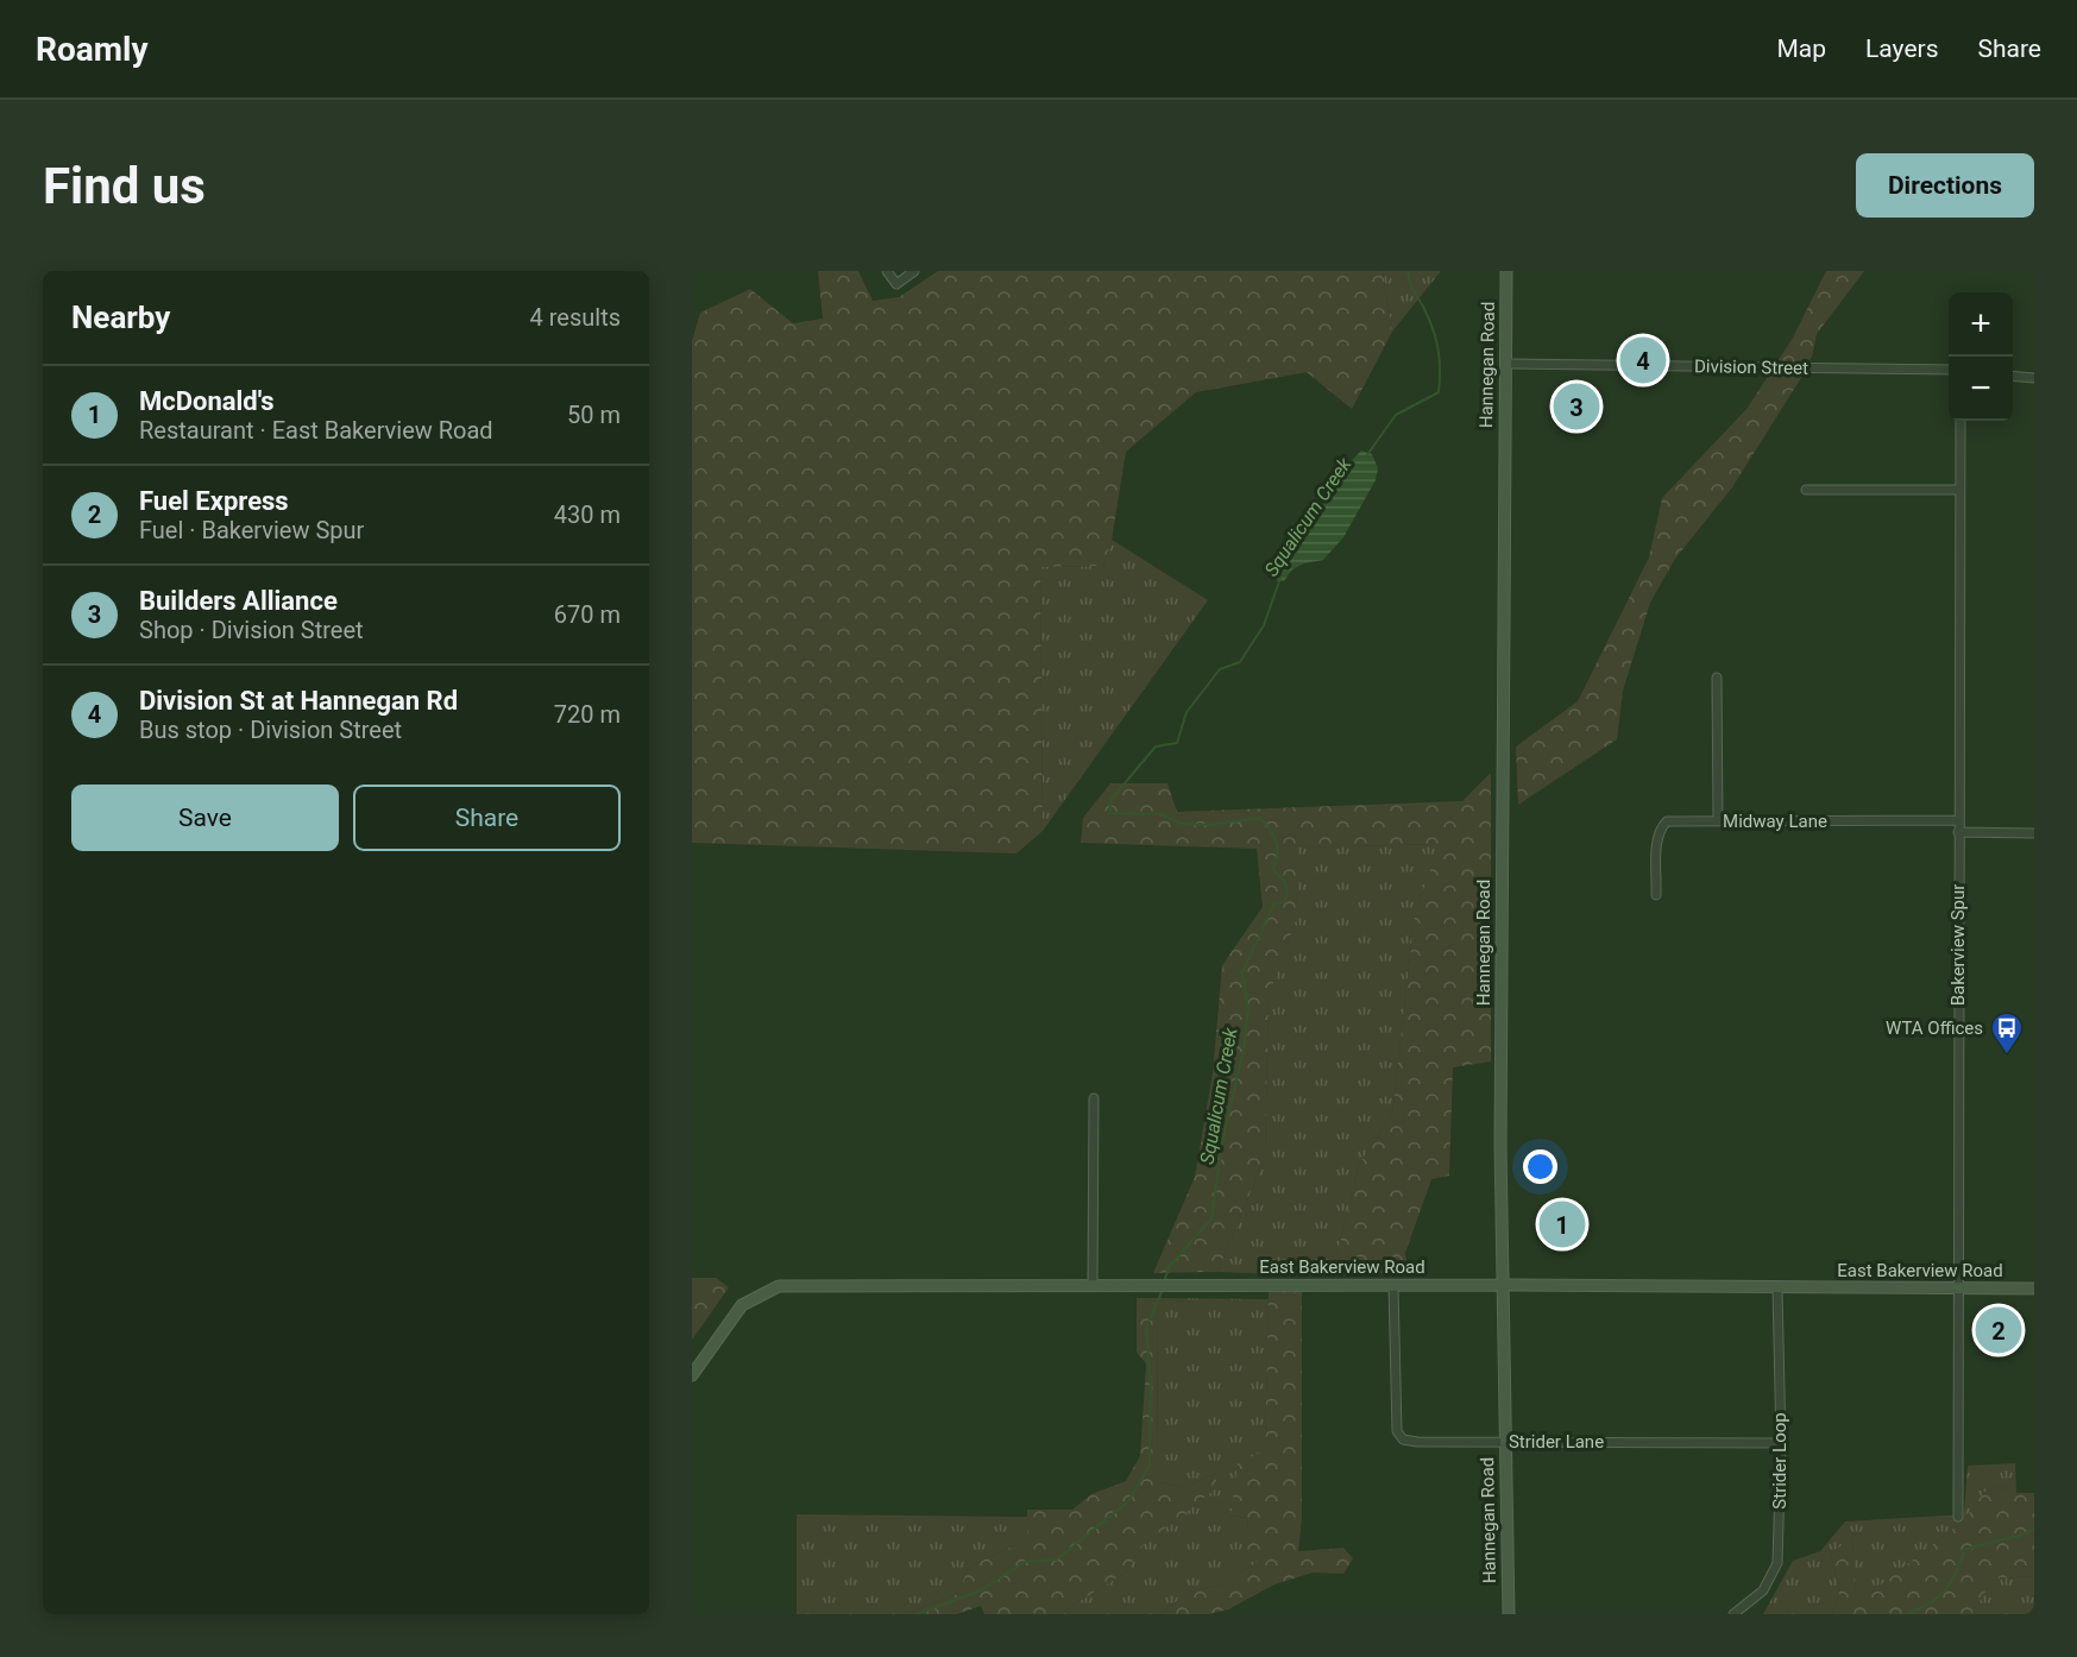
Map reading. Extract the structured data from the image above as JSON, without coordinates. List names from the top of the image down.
{
  "streets": {
    "main road": ["Hannegan Road", "East Bakerview Road"],
    "street": [
      "Division Street",
      "Midway Lane",
      "Bakerview Spur",
      "Strider Lane",
      "Strider Loop"
    ]
  },
  "crossings": [
    ["Hannegan Road", "Division Street"],
    ["Hannegan Road", "East Bakerview Road"],
    ["Hannegan Road", "Strider Lane"],
    ["Midway Lane", "Bakerview Spur"],
    ["Bakerview Spur", "East Bakerview Road"],
    ["East Bakerview Road", "Strider Lane"],
    ["East Bakerview Road", "Strider Loop"],
    ["Strider Lane", "Strider Loop"]
  ],
  "water": ["Squalicum Creek"],
  "places": {
    "bus stop": ["WTA Offices"]
  },
  "page": {
    "header": "Roamly",
    "nav": ["Map", "Layers", "Share"],
    "buttons": [
      "Directions",
      ["Save", "Share"]
    ],
    "title": "Find us",
    "heading": ["Nearby", "4 results"],
    "map_buttons": ["+", "−"],
    "pins": [
      "4",
      "3",
      "1",
      "2"
    ],
    "list": [
      {
        "mark": "1",
        "name": "McDonald's",
        "note": "Restaurant · East Bakerview Road",
        "value": "50 m"
      },
      {
        "mark": "2",
        "name": "Fuel Express",
        "note": "Fuel · Bakerview Spur",
        "value": "430 m"
      },
      {
        "mark": "3",
        "name": "Builders Alliance",
        "note": "Shop · Division Street",
        "value": "670 m"
      },
      {
        "mark": "4",
        "name": "Division St at Hannegan Rd",
        "note": "Bus stop · Division Street",
        "value": "720 m"
      }
    ]
  }
}
